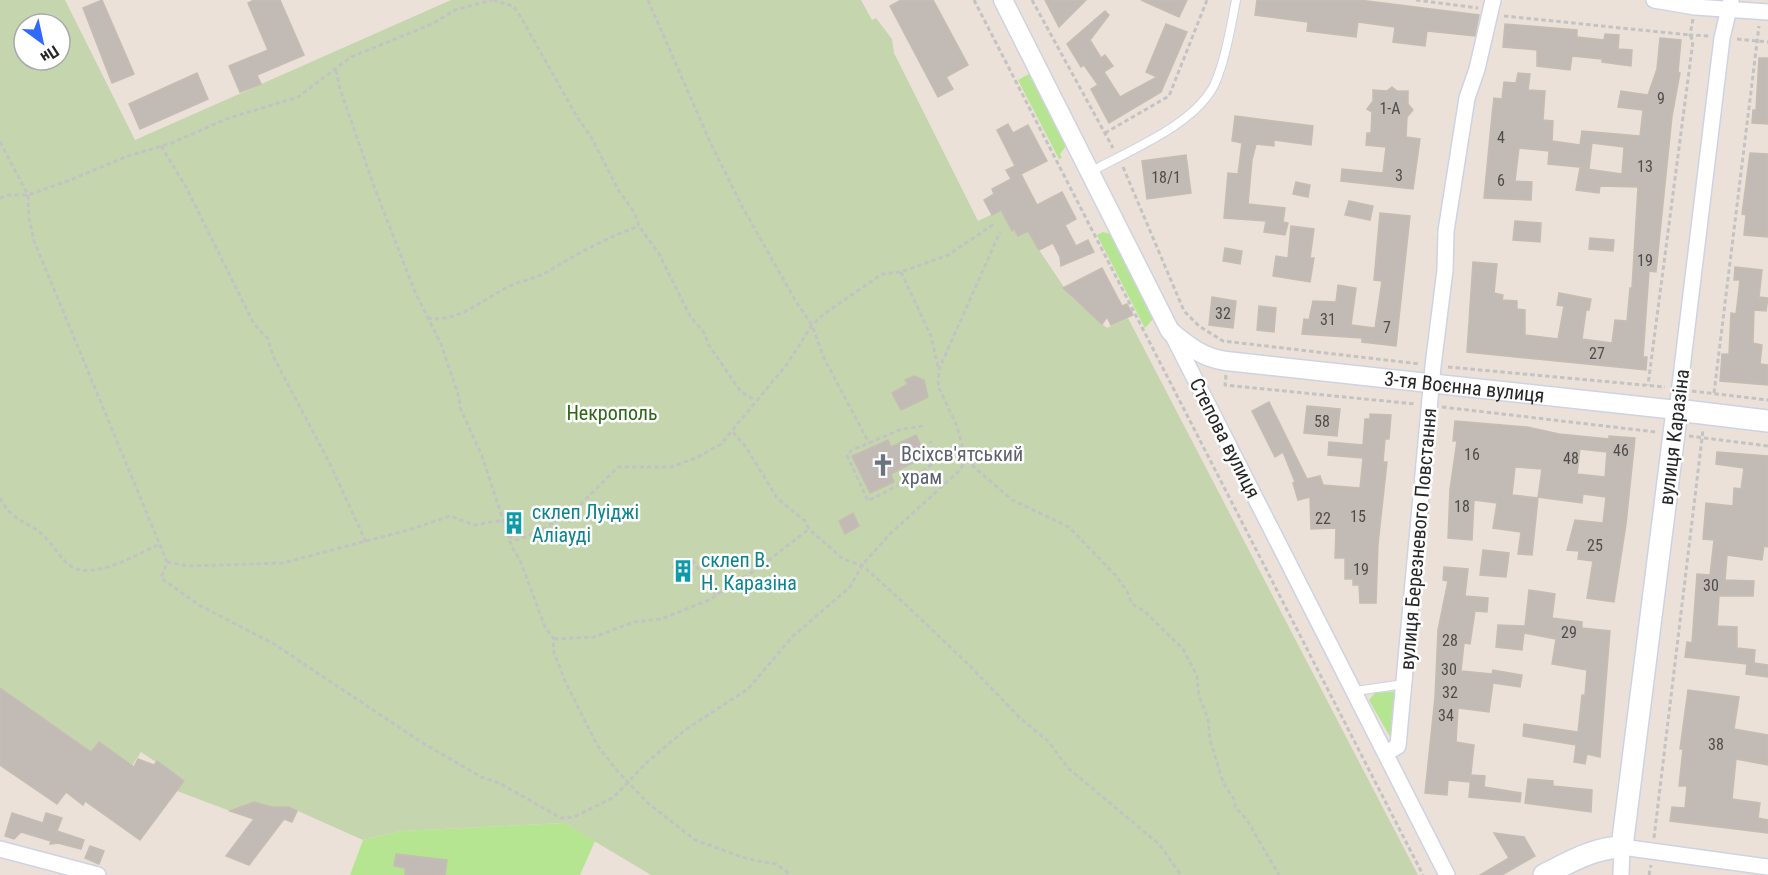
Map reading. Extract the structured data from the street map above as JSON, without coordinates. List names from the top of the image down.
{
  "streets": {
    "main road": ["3-тя Воєнна вулиця", "вулиця Каразіна"],
    "street": ["Степова вулиця", "вулиця Березневого Повстання"]
  },
  "crossings": [
    ["3-тя Воєнна вулиця", "вулиця Каразіна"],
    ["3-тя Воєнна вулиця", "Степова вулиця"],
    ["3-тя Воєнна вулиця", "вулиця Березневого Повстання"],
    ["Степова вулиця", "вулиця Березневого Повстання"]
  ],
  "parks": ["Некрополь"],
  "places": {
    "church": ["Всіхсв'ятський храм"],
    "building": ["склеп Луіджі Аліауді", "склеп В. Н. Каразіна"]
  },
  "house_numbers": [
    "9",
    "1-А",
    "4",
    "13",
    "3",
    "18/1",
    "6",
    "19",
    "32",
    "31",
    "7",
    "27",
    "58",
    "46",
    "16",
    "48",
    "18",
    "15",
    "22",
    "25",
    "19",
    "30",
    "29",
    "28",
    "30",
    "32",
    "34",
    "38"
  ],
  "north": "bottom right"
}
